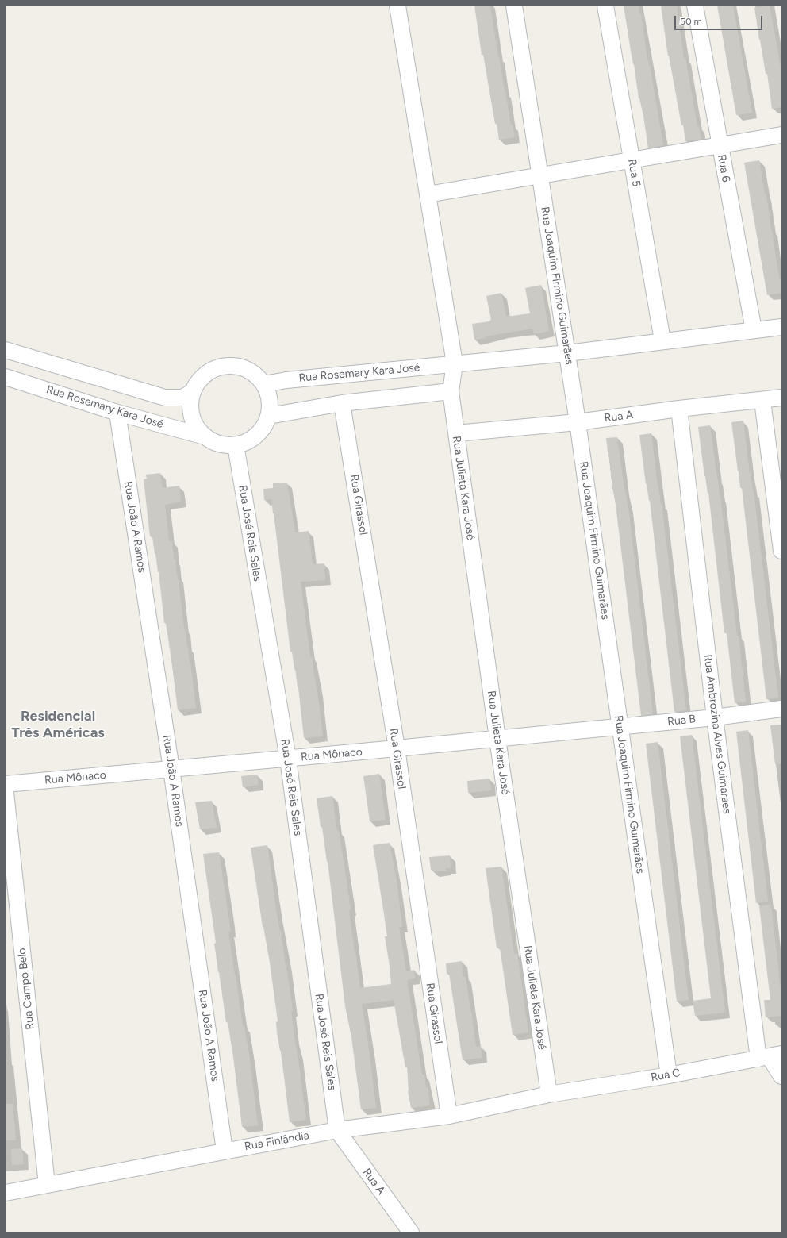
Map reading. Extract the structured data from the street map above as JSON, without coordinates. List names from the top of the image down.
{
  "streets": {
    "street": [
      "Rua 6",
      "Rua 5",
      "Rua Joaquim Firmino Guimarães",
      "Rua Rosemary Kara José",
      "Rua A",
      "Rua Julieta Kara José",
      "Rua Girassol",
      "Rua João A Ramos",
      "Rua José Reis Sales",
      "Rua B",
      "Rua Ambrozina Alves Guimaraes",
      "Rua Mônaco",
      "Rua Campo Belo",
      "Rua C",
      "Rua Finlândia"
    ]
  },
  "crossings": [
    ["Rua 6", "Rua Rosemary Kara José"],
    ["Rua 5", "Rua Rosemary Kara José"],
    ["Rua Joaquim Firmino Guimarães", "Rua Rosemary Kara José"],
    ["Rua Joaquim Firmino Guimarães", "Rua A"],
    ["Rua Joaquim Firmino Guimarães", "Rua B"],
    ["Rua Joaquim Firmino Guimarães", "Rua Mônaco"],
    ["Rua Joaquim Firmino Guimarães", "Rua C"],
    ["Rua Rosemary Kara José", "Rua Julieta Kara José"],
    ["Rua Rosemary Kara José", "Rua João A Ramos"],
    ["Rua Rosemary Kara José", "Rua José Reis Sales"],
    ["Rua A", "Rua Julieta Kara José"],
    ["Rua A", "Rua José Reis Sales"],
    ["Rua A", "Rua Ambrozina Alves Guimaraes"],
    ["Rua A", "Rua Finlândia"],
    ["Rua Julieta Kara José", "Rua Mônaco"],
    ["Rua Julieta Kara José", "Rua C"],
    ["Rua Julieta Kara José", "Rua Finlândia"],
    ["Rua Girassol", "Rua Mônaco"],
    ["Rua Girassol", "Rua Finlândia"],
    ["Rua João A Ramos", "Rua Mônaco"],
    ["Rua João A Ramos", "Rua Finlândia"],
    ["Rua José Reis Sales", "Rua Mônaco"],
    ["Rua José Reis Sales", "Rua Finlândia"],
    ["Rua B", "Rua Ambrozina Alves Guimaraes"],
    ["Rua B", "Rua Mônaco"],
    ["Rua Ambrozina Alves Guimaraes", "Rua C"],
    ["Rua Campo Belo", "Rua Finlândia"],
    ["Rua C", "Rua Finlândia"]
  ],
  "districts": ["Residencial Três Américas"],
  "scale_bar": "50 m"
}
